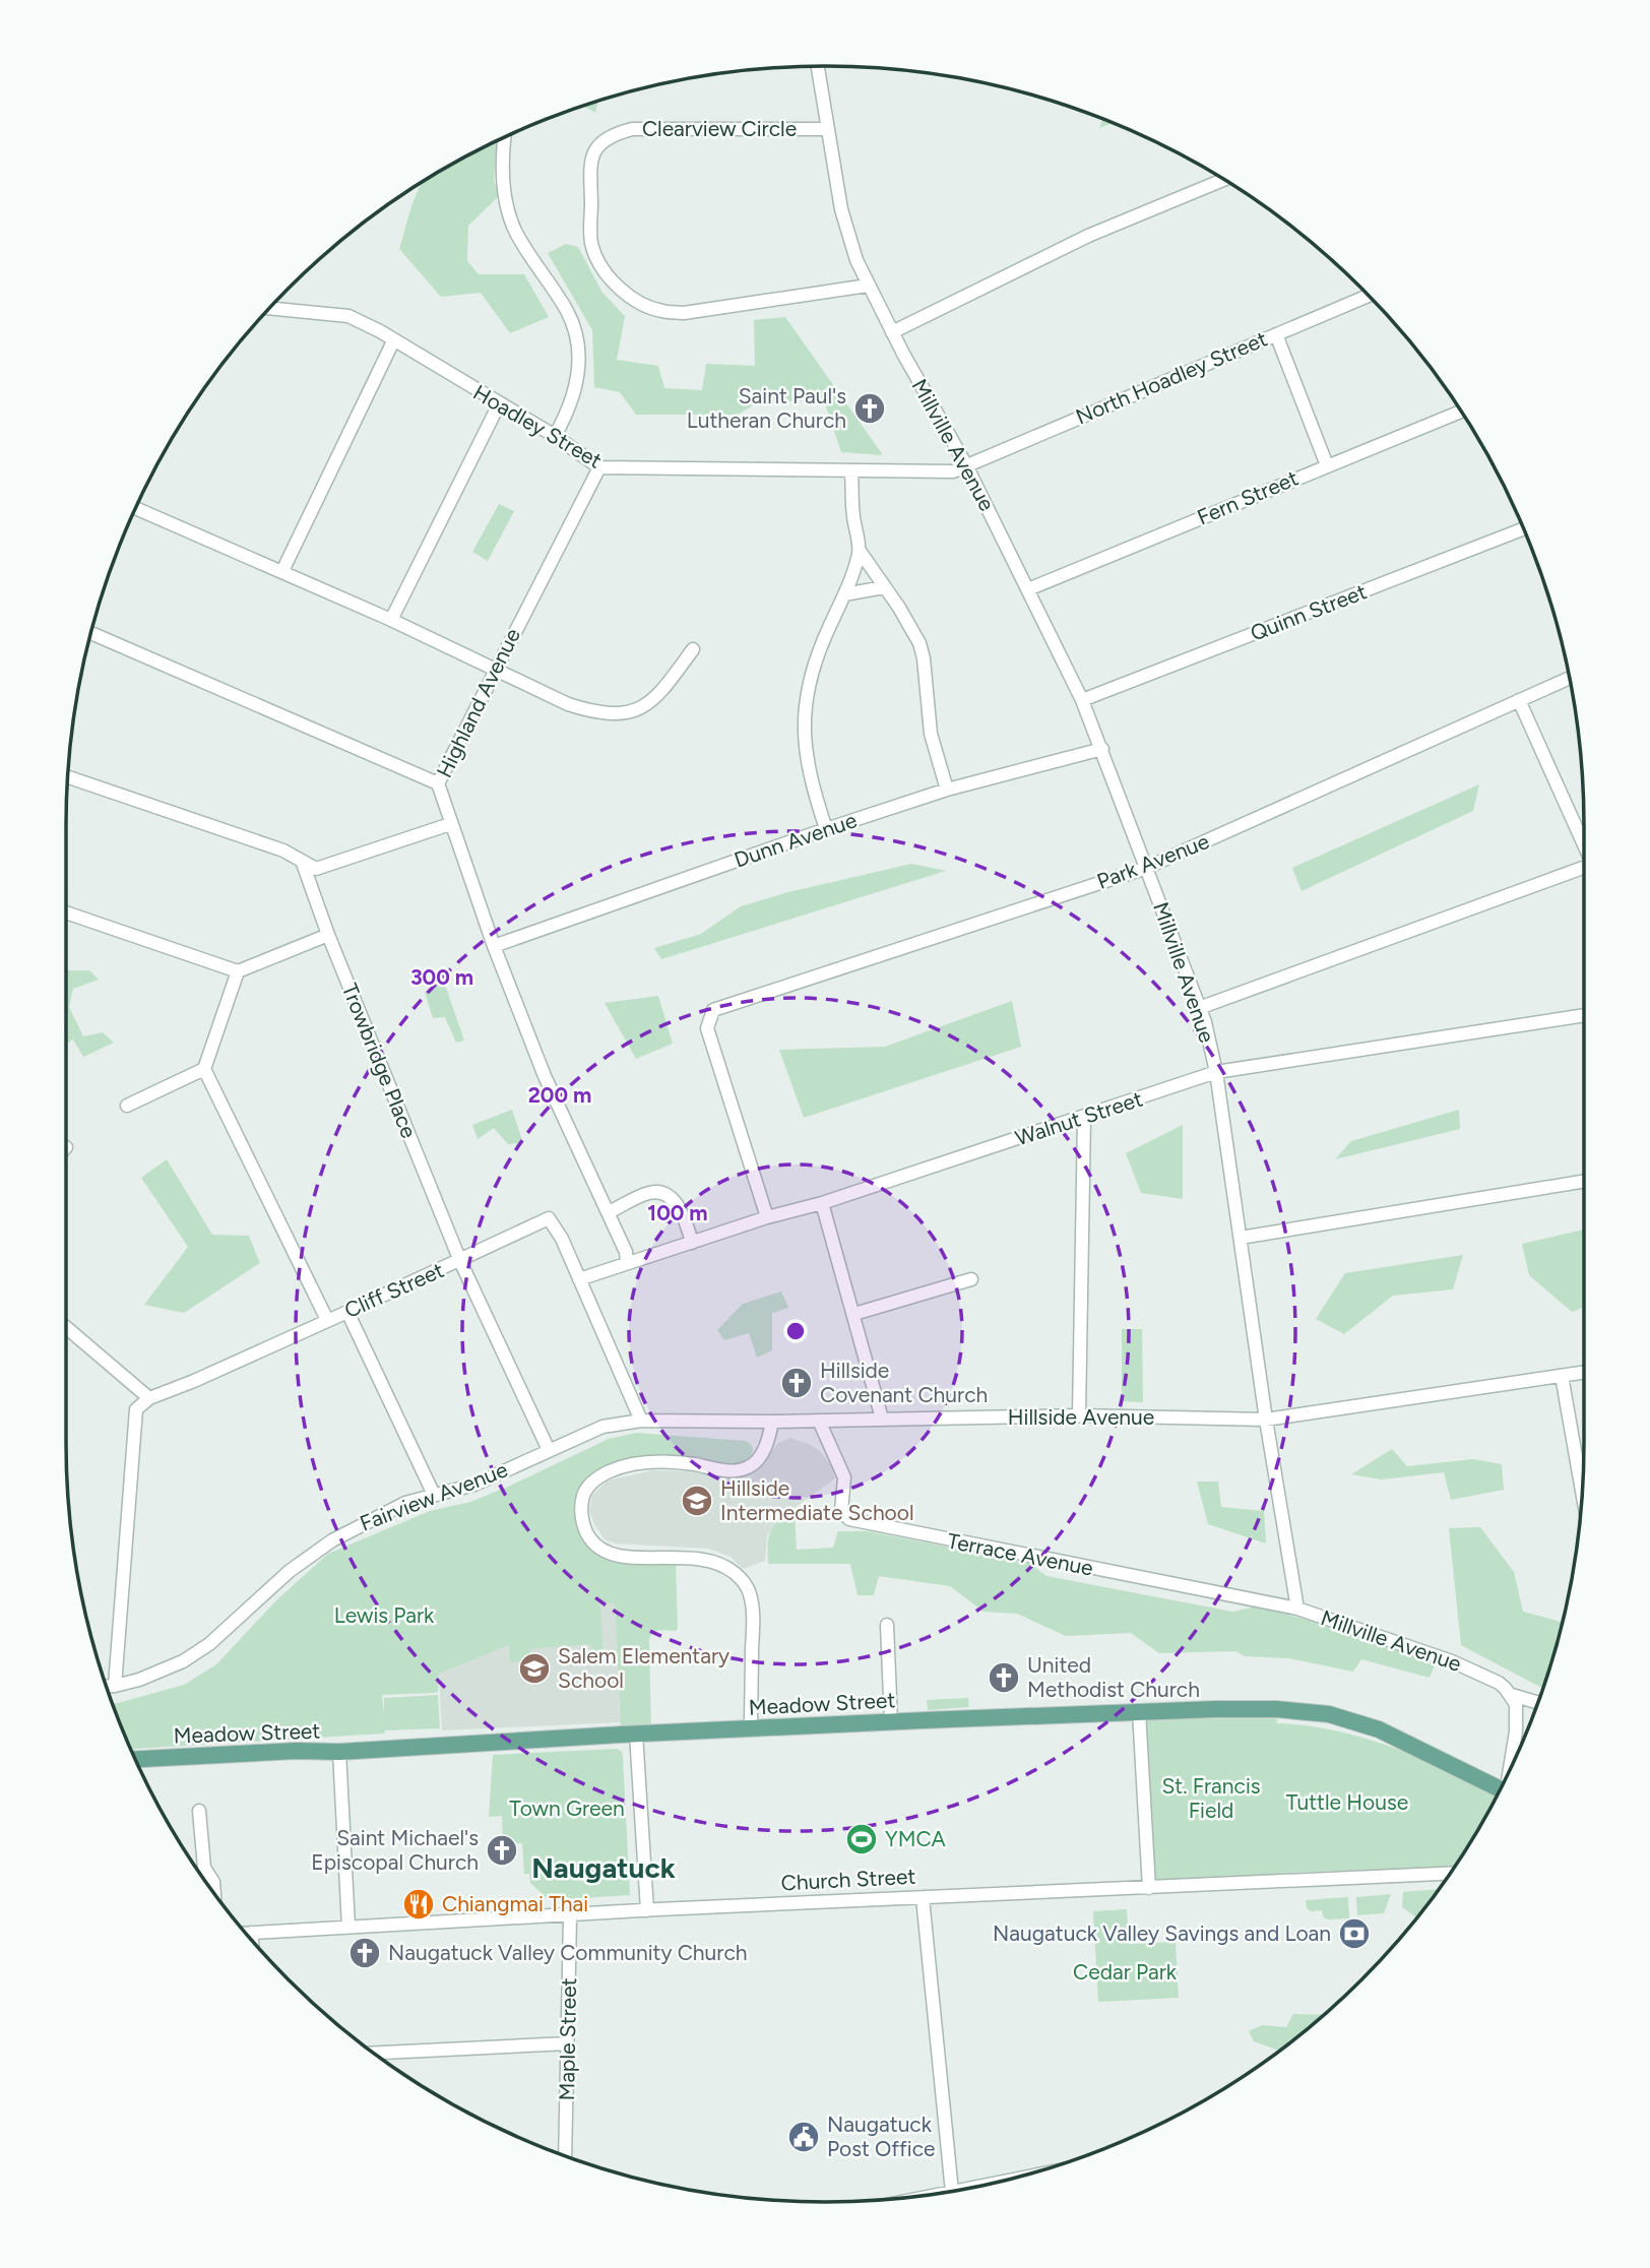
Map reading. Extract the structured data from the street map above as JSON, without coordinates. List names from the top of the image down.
{
  "streets": {
    "main road": ["Meadow Street"],
    "street": [
      "Clearview Circle",
      "North Hoadley Street",
      "Hoadley Street",
      "Millville Avenue",
      "Fern Street",
      "Quinn Street",
      "Highland Avenue",
      "Dunn Avenue",
      "Park Avenue",
      "Trowbridge Place",
      "Walnut Street",
      "Cliff Street",
      "Hillside Avenue",
      "Fairview Avenue",
      "Terrace Avenue",
      "Church Street",
      "Maple Street"
    ]
  },
  "crossings": [
    ["Clearview Circle", "Millville Avenue"],
    ["North Hoadley Street", "Hoadley Street"],
    ["North Hoadley Street", "Millville Avenue"],
    ["Hoadley Street", "Millville Avenue"],
    ["Hoadley Street", "Highland Avenue"],
    ["Millville Avenue", "Fern Street"],
    ["Millville Avenue", "Quinn Street"],
    ["Millville Avenue", "Dunn Avenue"],
    ["Millville Avenue", "Park Avenue"],
    ["Millville Avenue", "Walnut Street"],
    ["Millville Avenue", "Hillside Avenue"],
    ["Millville Avenue", "Terrace Avenue"],
    ["Highland Avenue", "Dunn Avenue"],
    ["Highland Avenue", "Walnut Street"],
    ["Park Avenue", "Walnut Street"],
    ["Trowbridge Place", "Cliff Street"],
    ["Trowbridge Place", "Fairview Avenue"],
    ["Walnut Street", "Cliff Street"],
    ["Cliff Street", "Fairview Avenue"],
    ["Hillside Avenue", "Fairview Avenue"],
    ["Hillside Avenue", "Terrace Avenue"],
    ["Church Street", "Maple Street"]
  ],
  "districts": ["Naugatuck"],
  "parks": [
    "Lewis Park",
    "St. Francis Field",
    "Tuttle House",
    "Town Green",
    "Cedar Park"
  ],
  "places": {
    "church": [
      "Saint Paul's Lutheran Church",
      "Hillside Covenant Church",
      "United Methodist Church",
      "Saint Michael's Episcopal Church",
      "Naugatuck Valley Community Church"
    ],
    "school or university": ["Hillside Intermediate School", "Salem Elementary School"],
    "sports": ["YMCA"],
    "restaurant": ["Chiangmai Thai"],
    "bank": ["Naugatuck Valley Savings and Loan"],
    "public building": ["Naugatuck Post Office"]
  },
  "rings": ["300 m", "200 m", "100 m"]
}
